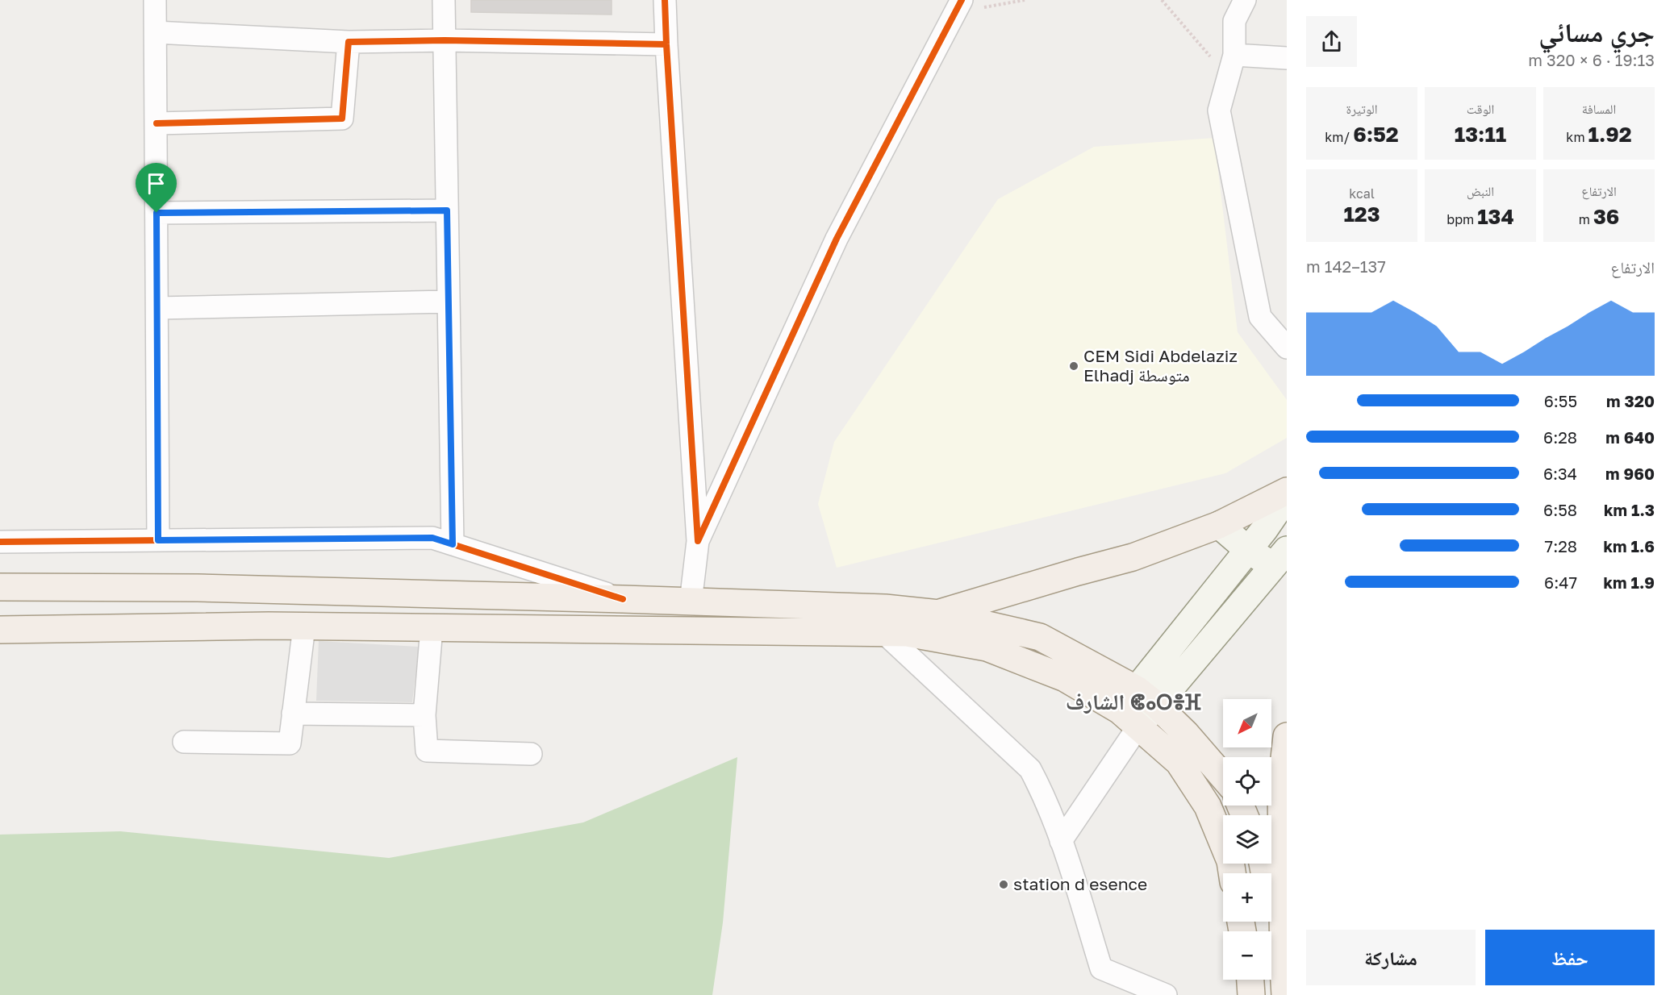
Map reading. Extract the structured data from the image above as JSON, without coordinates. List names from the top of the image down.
{
  "districts": ["الشارف ⵞⴰⵔⴻⴼ"],
  "places": ["CEM Sidi Abdelaziz Elhadj متوسطة", "station d esence"],
  "north": "bottom left",
  "page": {
    "heading": ["جري مسائي", "19:13 · 6 × 320 m"],
    "stats": [
      ["المسافة", "1.92 km"],
      ["الوقت", "13:11"],
      ["الوتيرة", "6:52 /km"],
      ["الارتفاع", "36 m"],
      ["النبض", "134 bpm"],
      ["kcal", "123"]
    ],
    "chart": ["الارتفاع", "137–142 m"],
    "list": [
      {
        "name": "320 m",
        "note": "6:55"
      },
      {
        "name": "640 m",
        "note": "6:28"
      },
      {
        "name": "960 m",
        "note": "6:34"
      },
      {
        "name": "1.3 km",
        "note": "6:58"
      },
      {
        "name": "1.6 km",
        "note": "7:28"
      },
      {
        "name": "1.9 km",
        "note": "6:47"
      }
    ],
    "map_buttons": ["+", "−"],
    "buttons": ["حفظ", "مشاركة"]
  }
}
